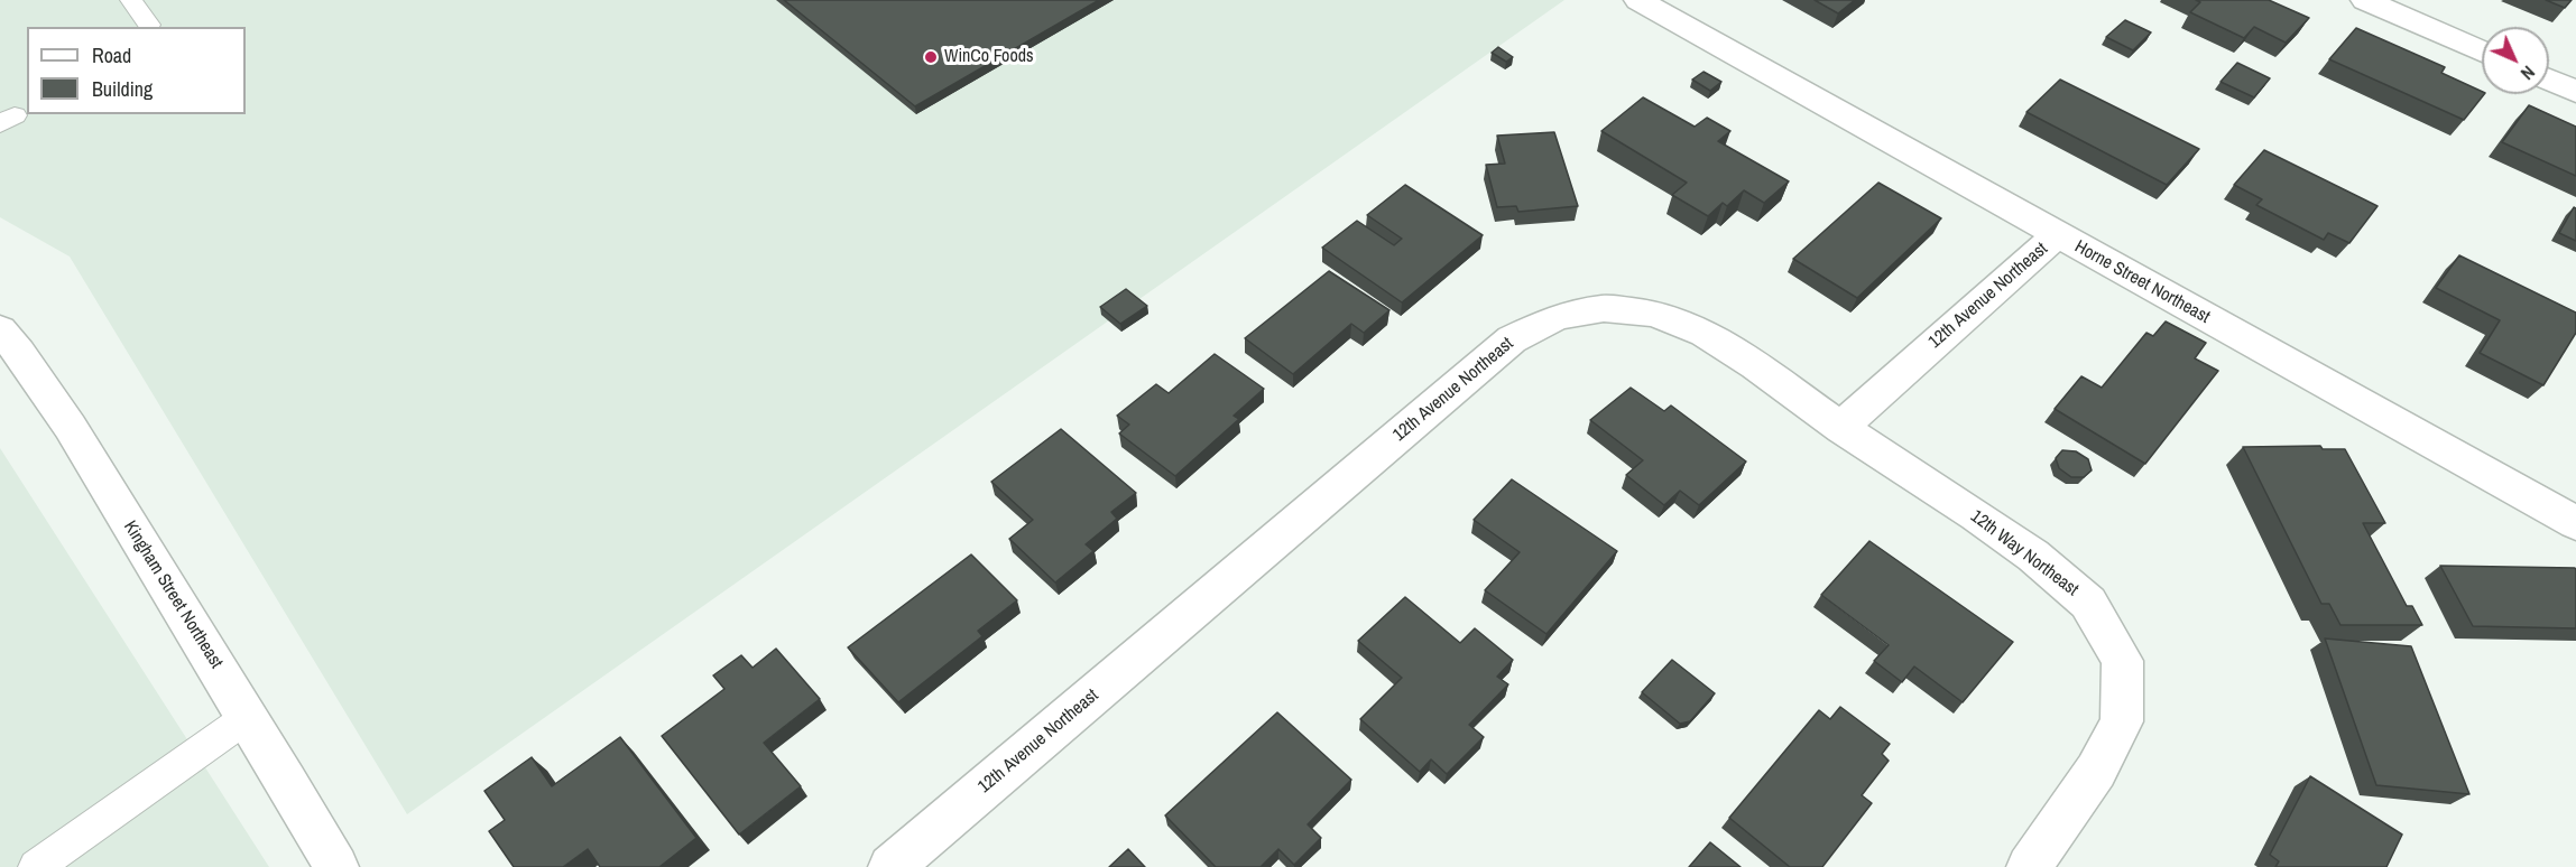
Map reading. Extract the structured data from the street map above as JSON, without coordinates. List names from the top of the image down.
{
  "streets": {
    "street": [
      "Horne Street Northeast",
      "12th Avenue Northeast",
      "12th Way Northeast",
      "Kingham Street Northeast"
    ]
  },
  "crossings": [
    ["Horne Street Northeast", "12th Avenue Northeast"],
    ["12th Avenue Northeast", "12th Way Northeast"]
  ],
  "places": ["WinCo Foods"],
  "legend": ["Road", "Building"],
  "north": "bottom right"
}
